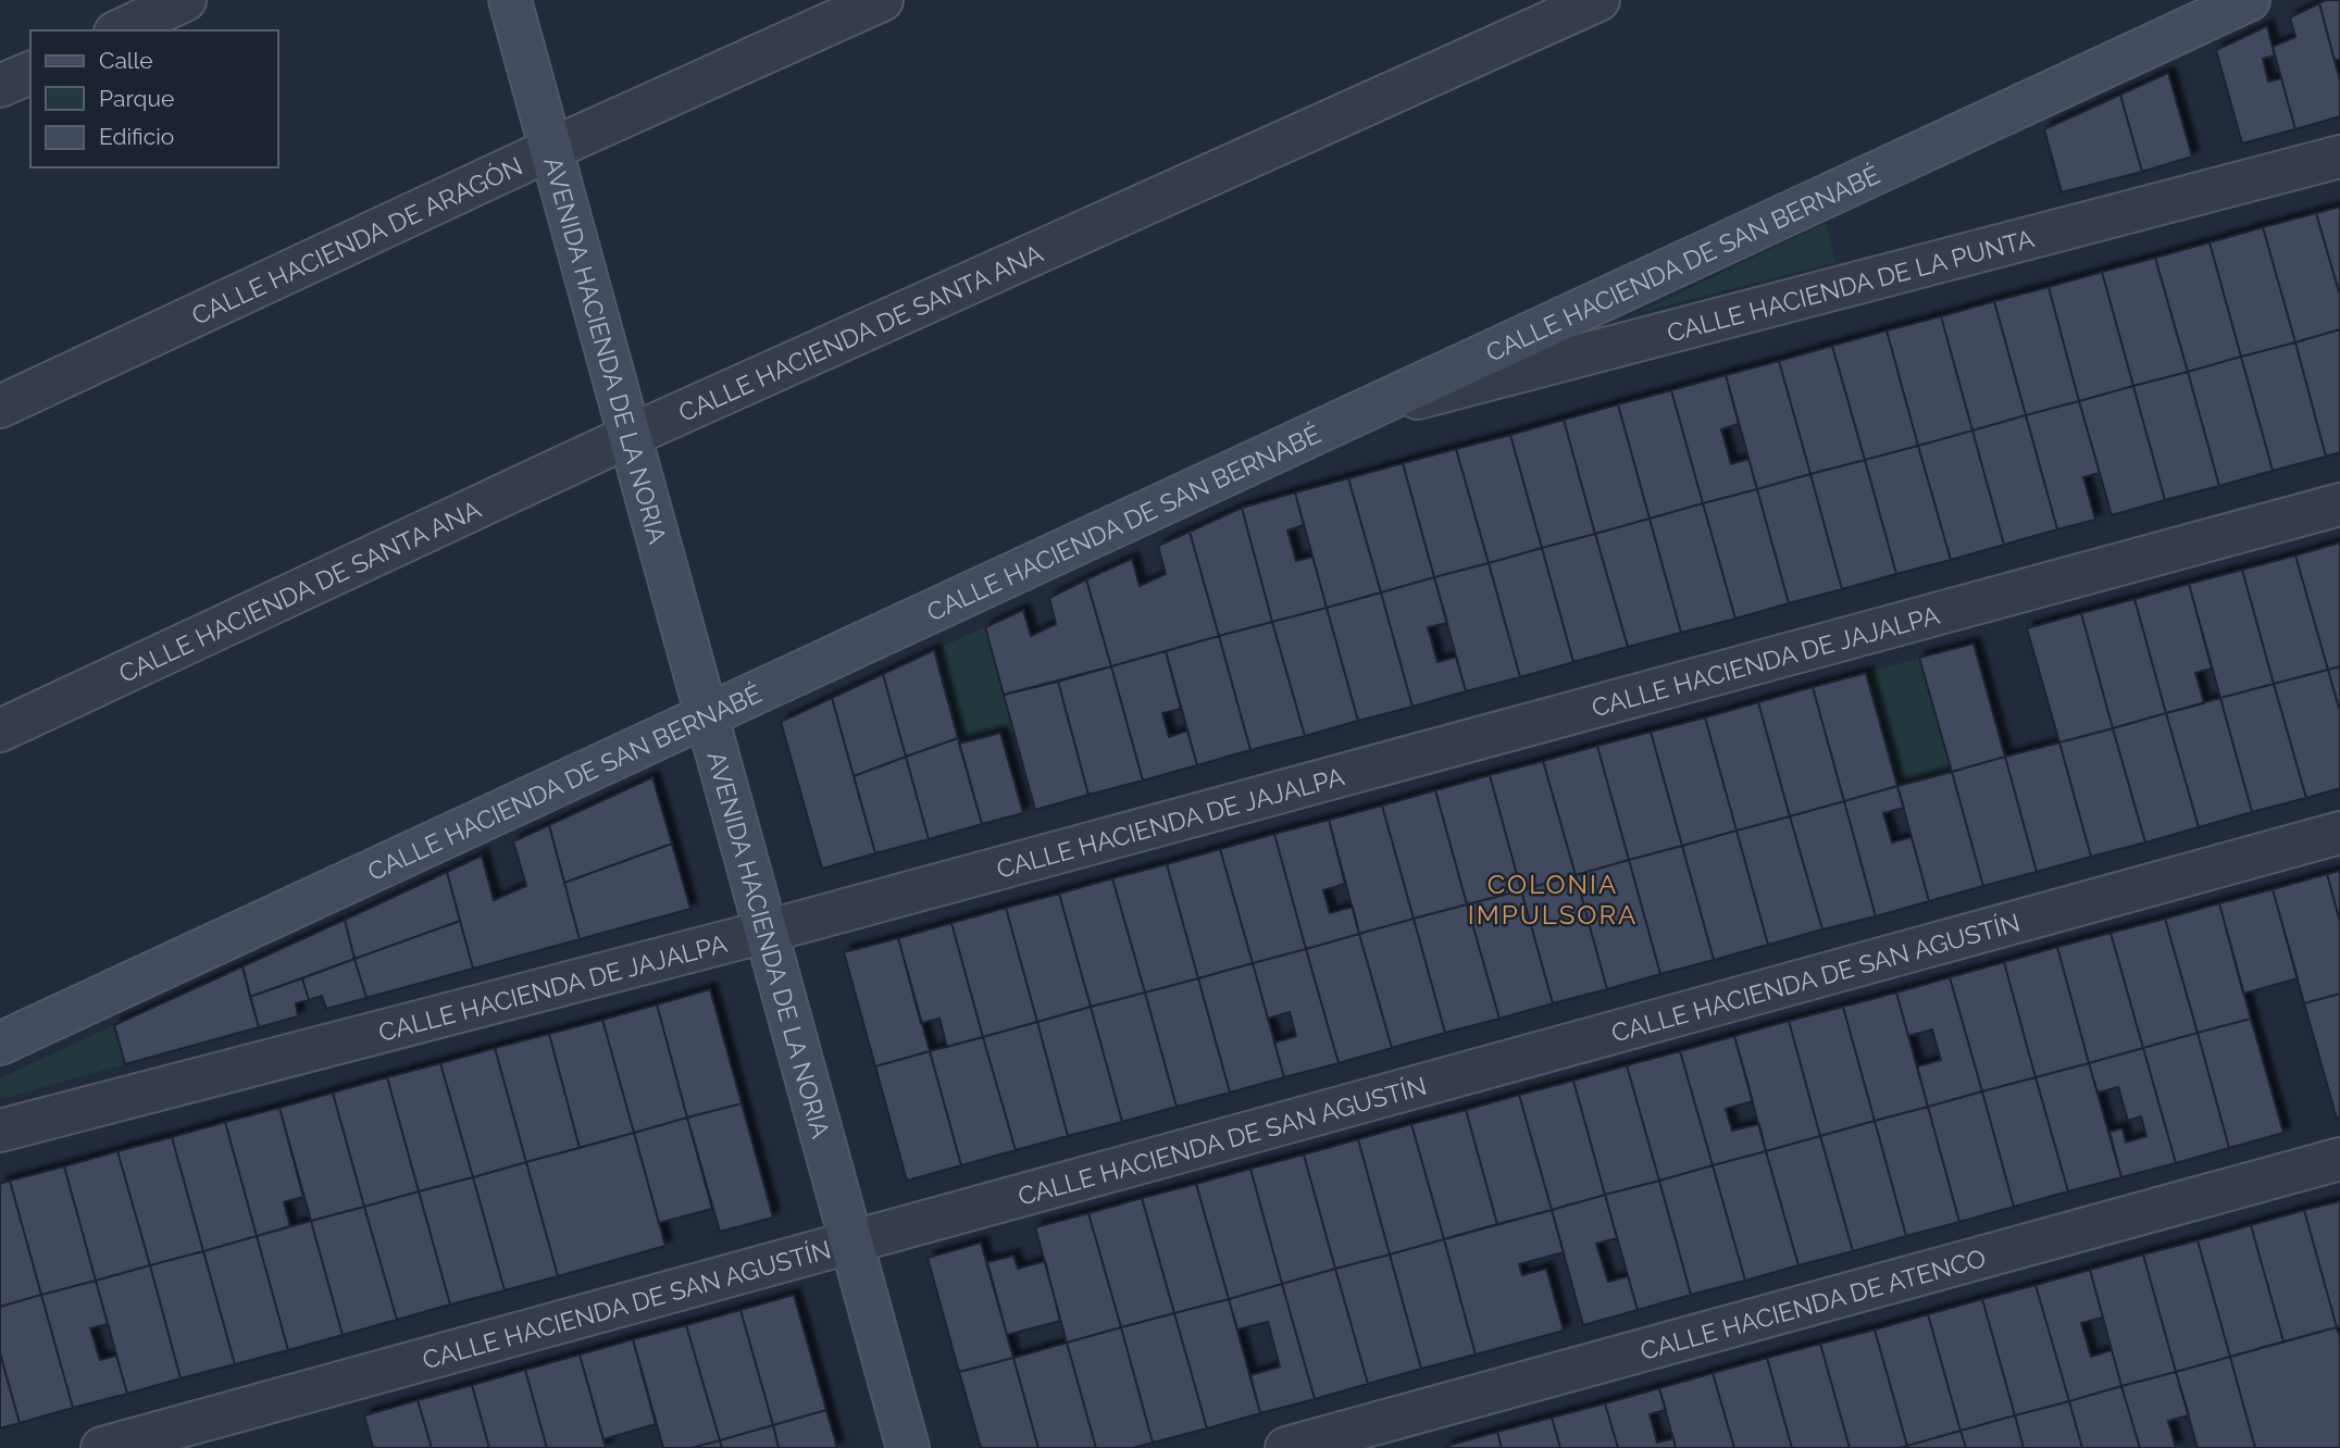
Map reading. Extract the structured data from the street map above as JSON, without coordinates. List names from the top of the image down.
{
  "streets": {
    "street": [
      "CALLE HACIENDA DE ARAGÓN",
      "CALLE HACIENDA DE SAN BERNABÉ",
      "CALLE HACIENDA DE LA PUNTA",
      "CALLE HACIENDA DE SANTA ANA",
      "AVENIDA HACIENDA DE LA NORIA",
      "CALLE HACIENDA DE JAJALPA",
      "CALLE HACIENDA DE SAN AGUSTÍN",
      "CALLE HACIENDA DE ATENCO"
    ]
  },
  "crossings": [
    ["CALLE HACIENDA DE ARAGÓN", "AVENIDA HACIENDA DE LA NORIA"],
    ["CALLE HACIENDA DE SAN BERNABÉ", "CALLE HACIENDA DE LA PUNTA"],
    ["CALLE HACIENDA DE SAN BERNABÉ", "AVENIDA HACIENDA DE LA NORIA"],
    ["CALLE HACIENDA DE SANTA ANA", "AVENIDA HACIENDA DE LA NORIA"],
    ["AVENIDA HACIENDA DE LA NORIA", "CALLE HACIENDA DE JAJALPA"],
    ["AVENIDA HACIENDA DE LA NORIA", "CALLE HACIENDA DE SAN AGUSTÍN"]
  ],
  "districts": ["COLONIA IMPULSORA"],
  "legend": ["Calle", "Parque", "Edificio"]
}
